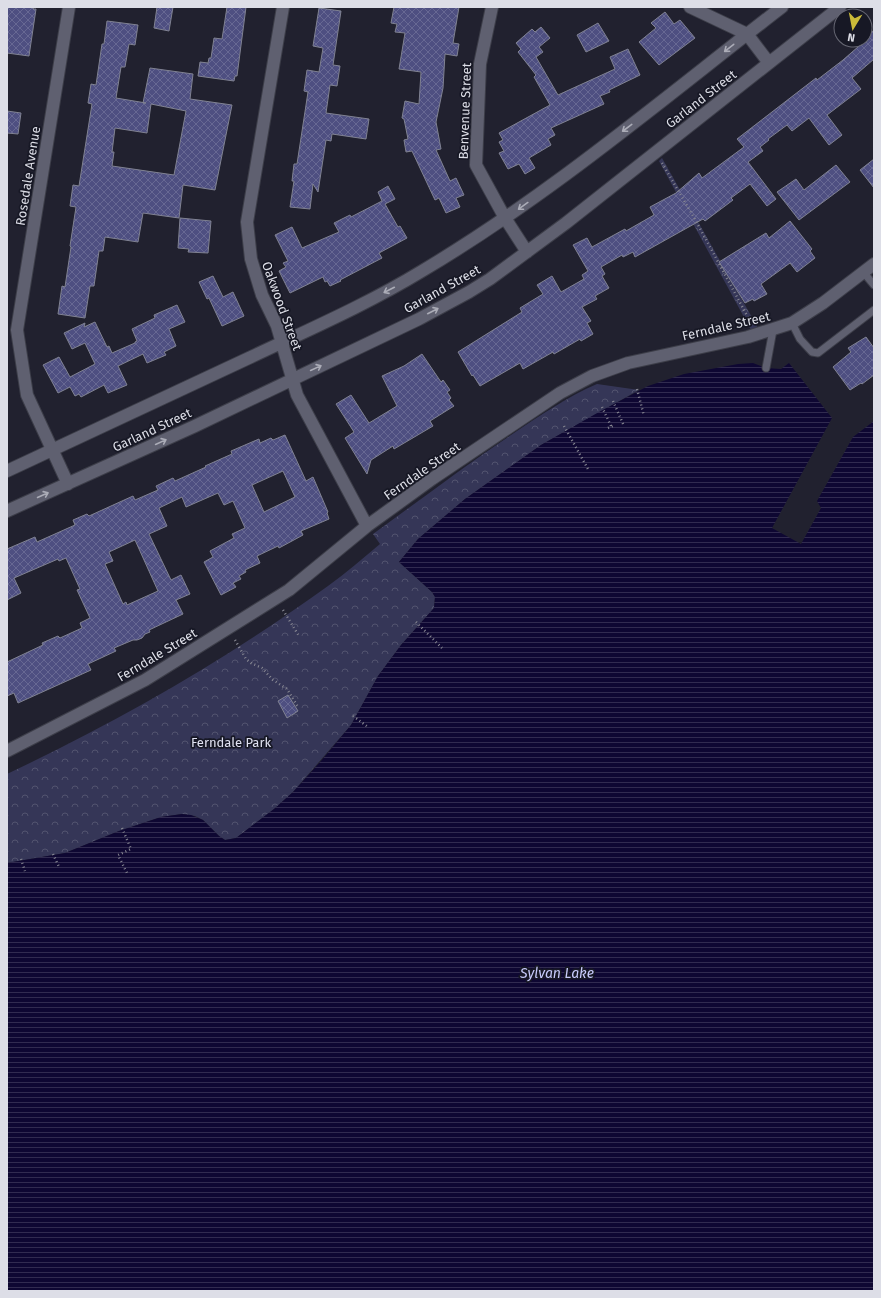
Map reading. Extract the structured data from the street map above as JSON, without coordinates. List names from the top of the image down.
{
  "streets": {
    "street": [
      "Garland Street",
      "Benvenue Street",
      "Rosedale Avenue",
      "Oakwood Street",
      "Ferndale Street"
    ]
  },
  "crossings": [
    ["Garland Street", "Benvenue Street"],
    ["Garland Street", "Rosedale Avenue"],
    ["Garland Street", "Oakwood Street"],
    ["Oakwood Street", "Ferndale Street"]
  ],
  "water": ["Sylvan Lake"],
  "parks": ["Ferndale Park"],
  "north": "bottom"
}
